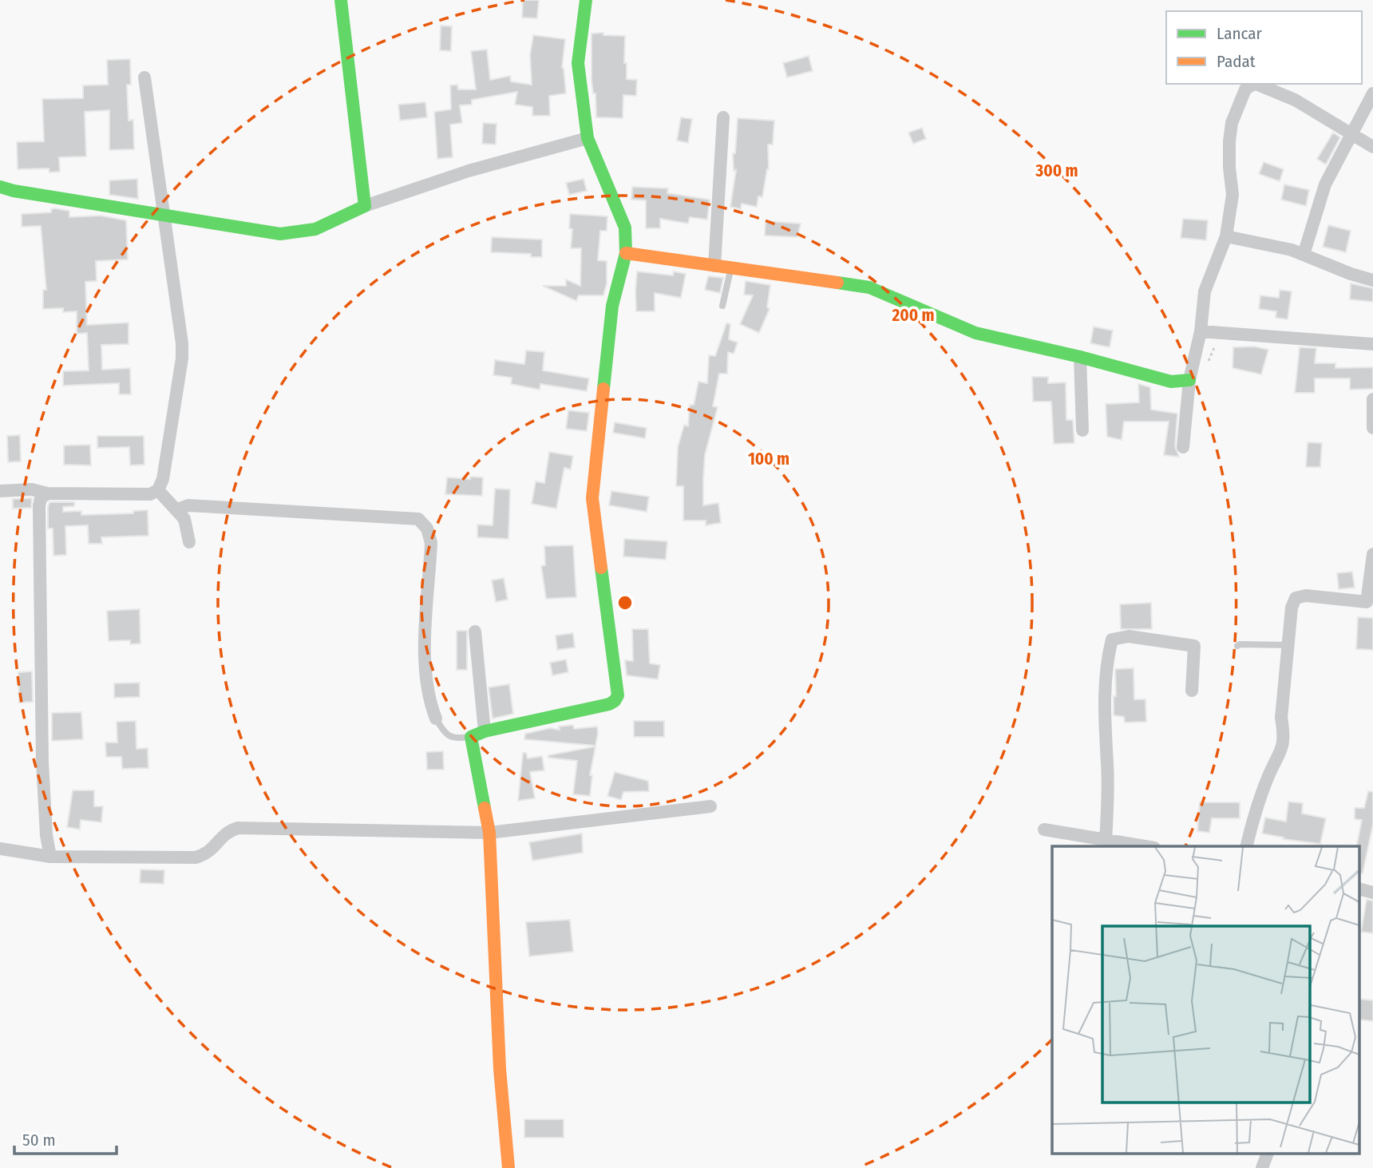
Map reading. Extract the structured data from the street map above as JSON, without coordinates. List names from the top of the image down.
{
  "legend": ["Lancar", "Padat"],
  "scale_bar": "50 m",
  "rings": ["300 m", "200 m", "100 m"]
}
